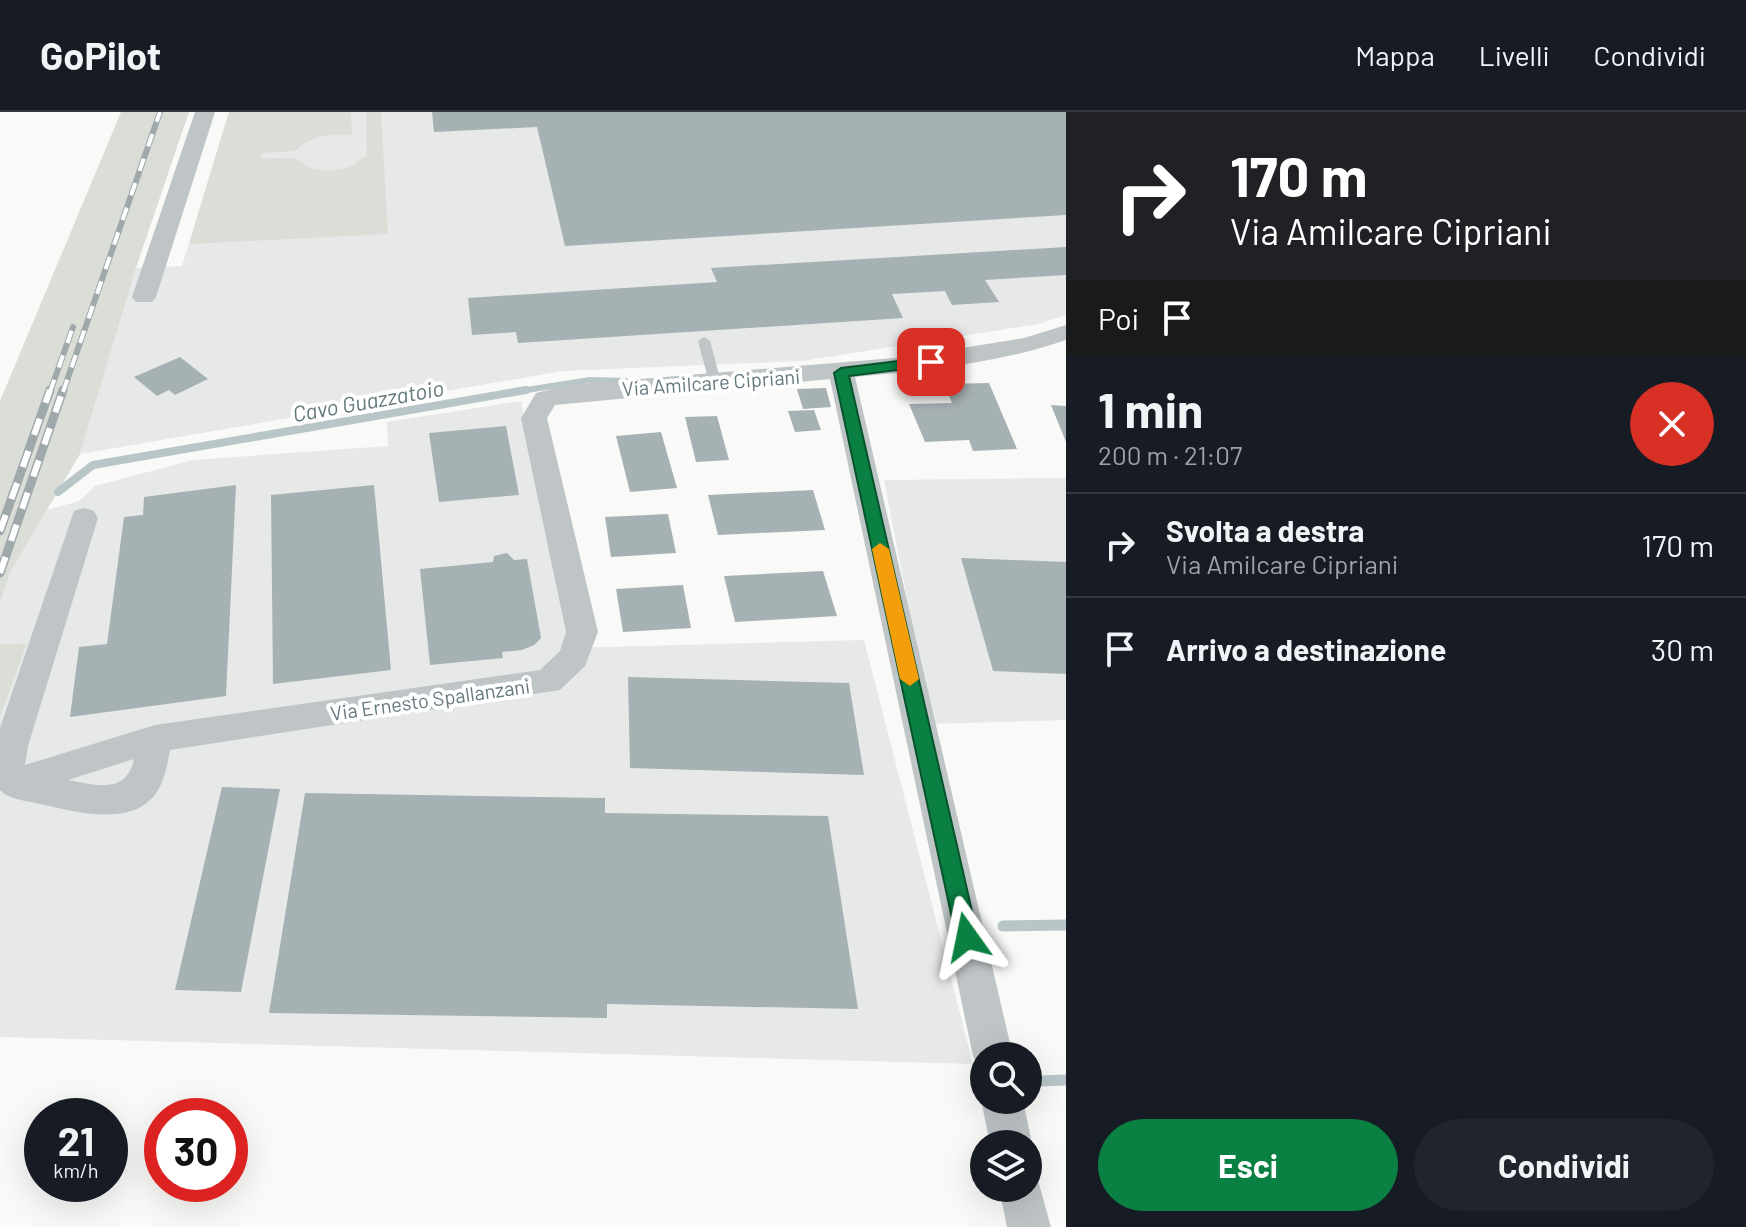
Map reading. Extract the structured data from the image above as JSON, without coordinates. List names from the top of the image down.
{
  "streets": {
    "street": ["Via Amilcare Cipriani", "Via Ernesto Spallanzani"]
  },
  "crossings": [
    ["Via Amilcare Cipriani", "Via Ernesto Spallanzani"]
  ],
  "water": ["Cavo Guazzatoio"],
  "page": {
    "header": "GoPilot",
    "nav": ["Mappa", "Livelli", "Condividi"],
    "turn": ["170 m", "Via Amilcare Cipriani"],
    "then": "Poi",
    "heading": ["1 min", "200 m · 21:07"],
    "list": [
      {
        "name": "Svolta a destra",
        "note": "Via Amilcare Cipriani",
        "value": "170 m"
      },
      {
        "name": "Arrivo a destinazione",
        "value": "30 m"
      }
    ],
    "speed": "21 km/h",
    "limit": "30",
    "buttons": ["Esci", "Condividi"]
  }
}
